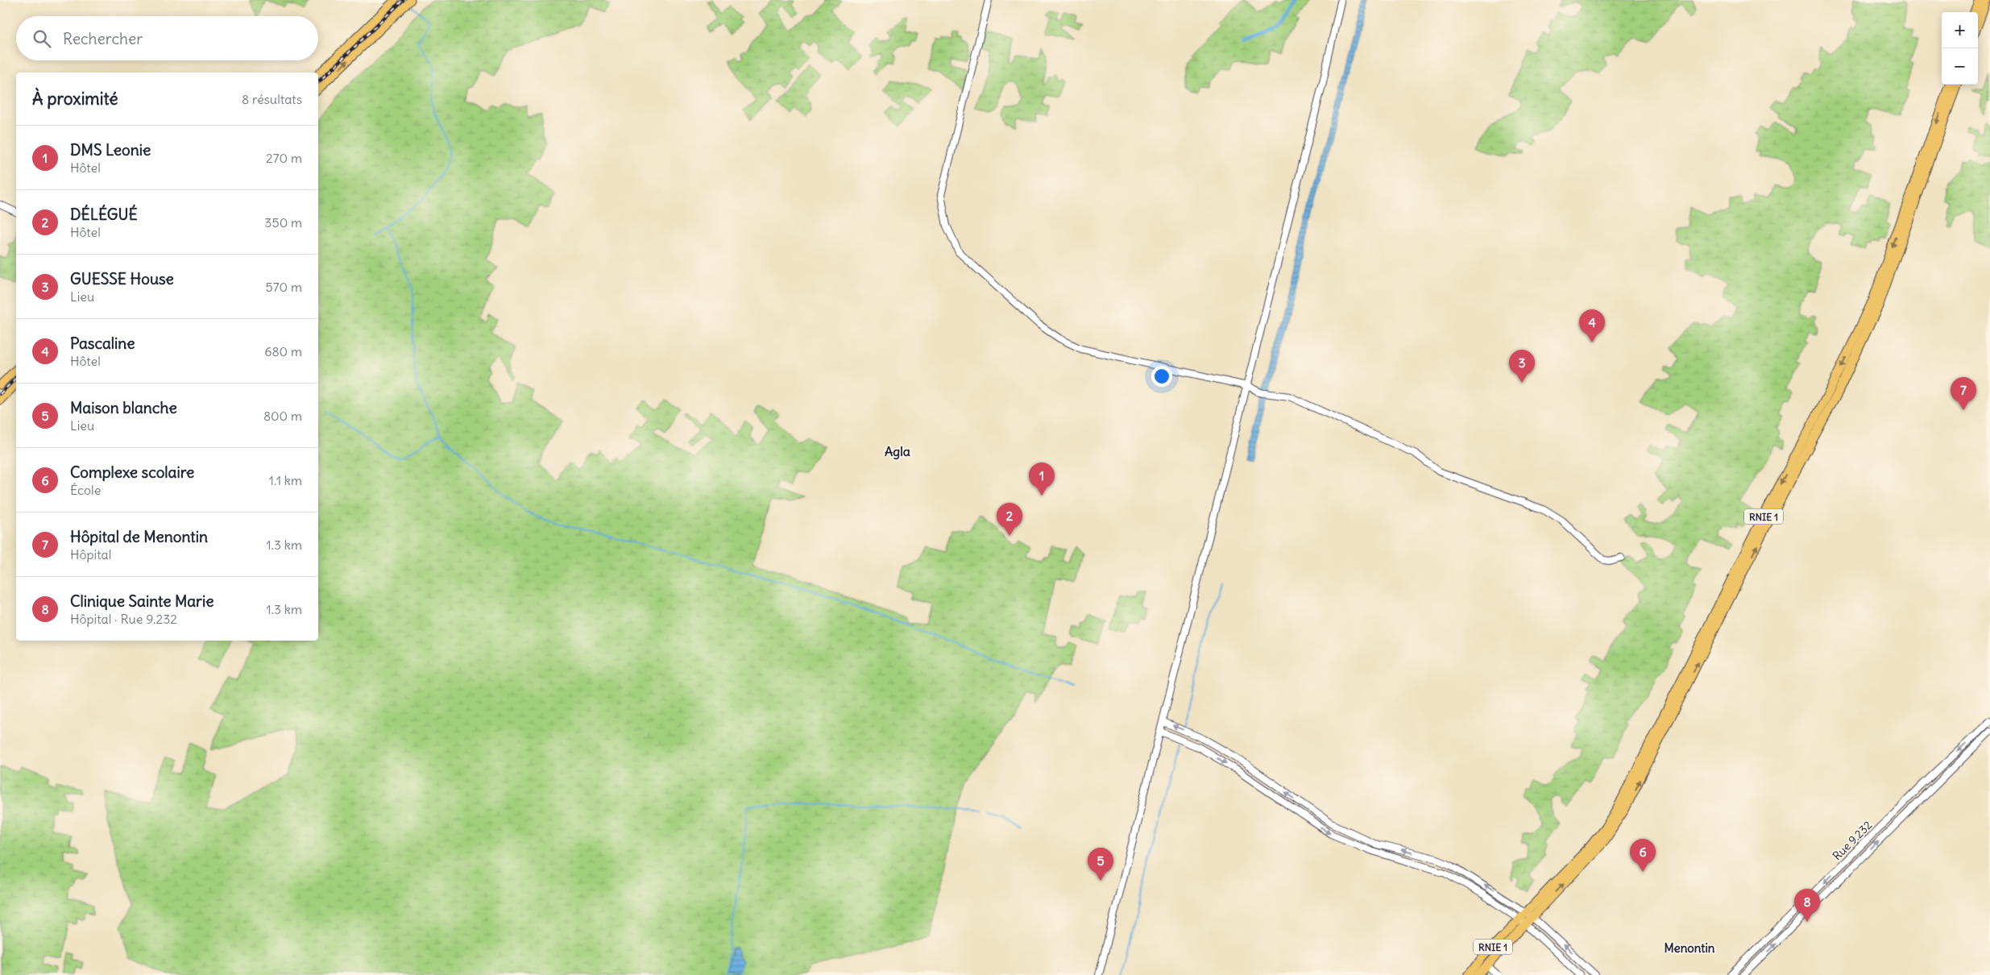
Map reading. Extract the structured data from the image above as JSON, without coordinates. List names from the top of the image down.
{
  "streets": {
    "highway": ["RNIE 1"],
    "street": ["Rue 9.232"]
  },
  "districts": ["Agla", "Menontin"],
  "page": {
    "map_buttons": ["+", "−"],
    "search": "Rechercher",
    "heading": ["À proximité", "8 résultats"],
    "list": [
      {
        "mark": "1",
        "name": "DMS Leonie",
        "note": "Hôtel",
        "value": "270 m"
      },
      {
        "mark": "2",
        "name": "DÉLÉGUÉ",
        "note": "Hôtel",
        "value": "350 m"
      },
      {
        "mark": "3",
        "name": "GUESSE House",
        "note": "Lieu",
        "value": "570 m"
      },
      {
        "mark": "4",
        "name": "Pascaline",
        "note": "Hôtel",
        "value": "680 m"
      },
      {
        "mark": "5",
        "name": "Maison blanche",
        "note": "Lieu",
        "value": "800 m"
      },
      {
        "mark": "6",
        "name": "Complexe scolaire",
        "note": "École",
        "value": "1.1 km"
      },
      {
        "mark": "7",
        "name": "Hôpital de Menontin",
        "note": "Hôpital",
        "value": "1.3 km"
      },
      {
        "mark": "8",
        "name": "Clinique Sainte Marie",
        "note": "Hôpital · Rue 9.232",
        "value": "1.3 km"
      }
    ],
    "pins": [
      "4",
      "3",
      "7",
      "1",
      "2",
      "6",
      "5",
      "8"
    ]
  }
}
